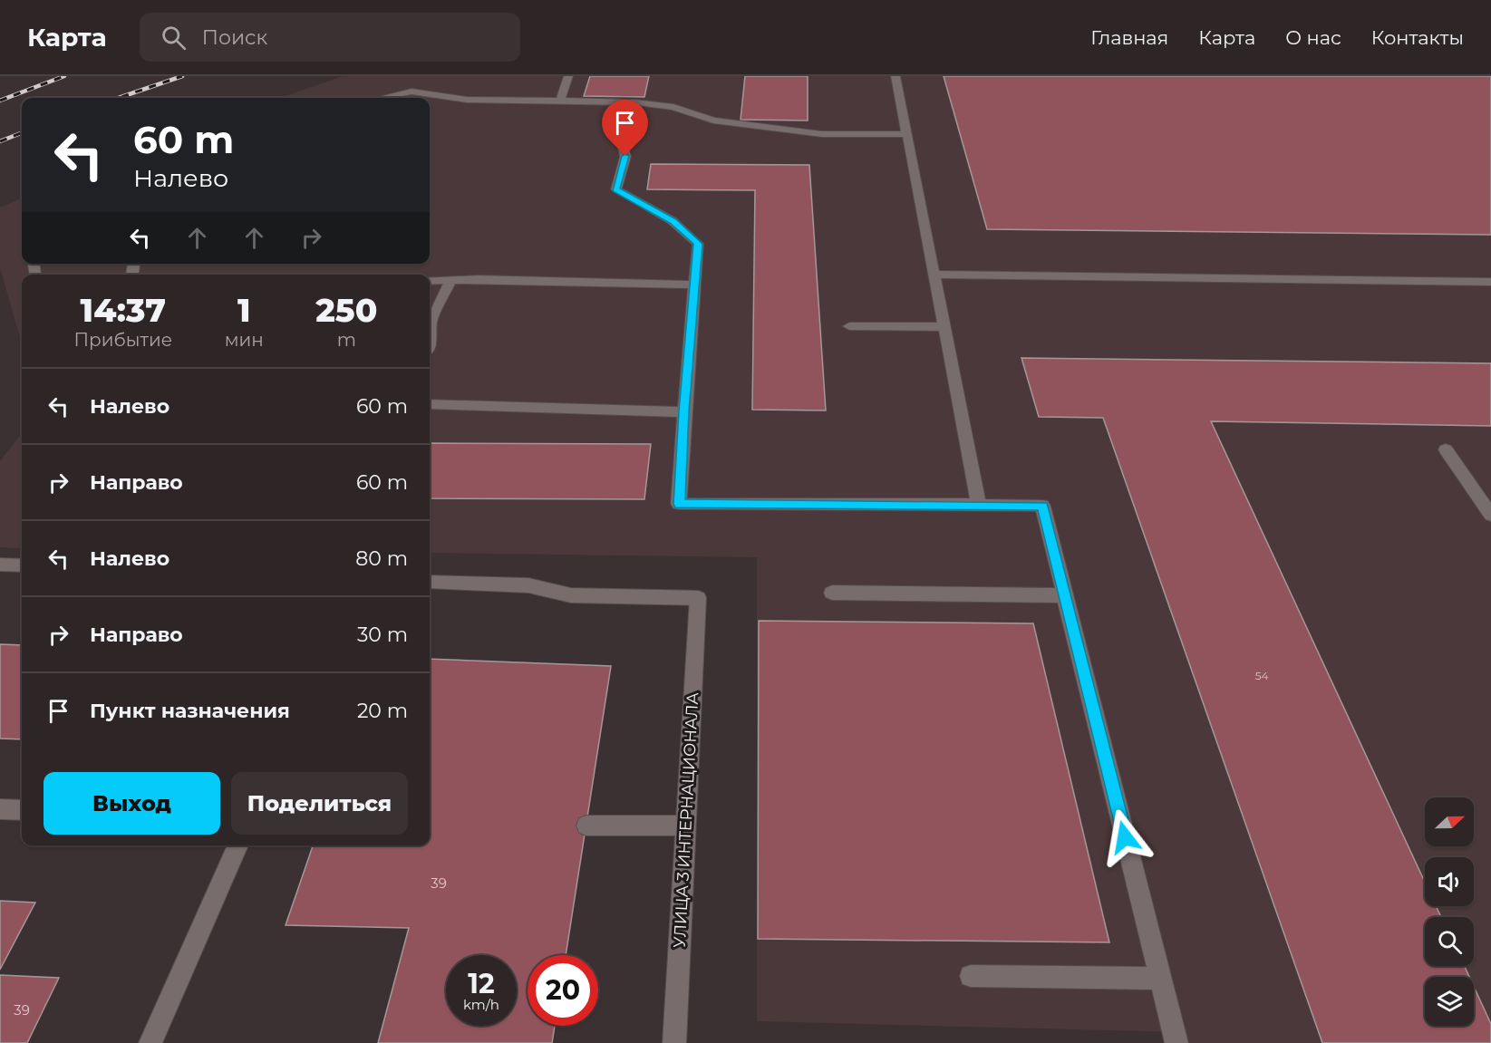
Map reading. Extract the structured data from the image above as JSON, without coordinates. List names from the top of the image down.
{
  "streets": {
    "street": ["УЛИЦА 3 ИНТЕРНАЦИОНАЛА"]
  },
  "house_numbers": ["54", "39", "39"],
  "north": "right",
  "page": {
    "header": "Карта",
    "search": "Поиск",
    "nav": [
      "Главная",
      "Карта",
      "О нас",
      "Контакты"
    ],
    "turn": ["60 m", "Налево"],
    "eta": [
      "14:37",
      "Прибытие",
      "1",
      "мин",
      "250",
      "m"
    ],
    "list": [
      {
        "name": "Налево",
        "value": "60 m"
      },
      {
        "name": "Направо",
        "value": "60 m"
      },
      {
        "name": "Налево",
        "value": "80 m"
      },
      {
        "name": "Направо",
        "value": "30 m"
      },
      {
        "name": "Пункт назначения",
        "value": "20 m"
      }
    ],
    "buttons": ["Выход", "Поделиться"],
    "speed": "12 km/h",
    "limit": "20"
  }
}
